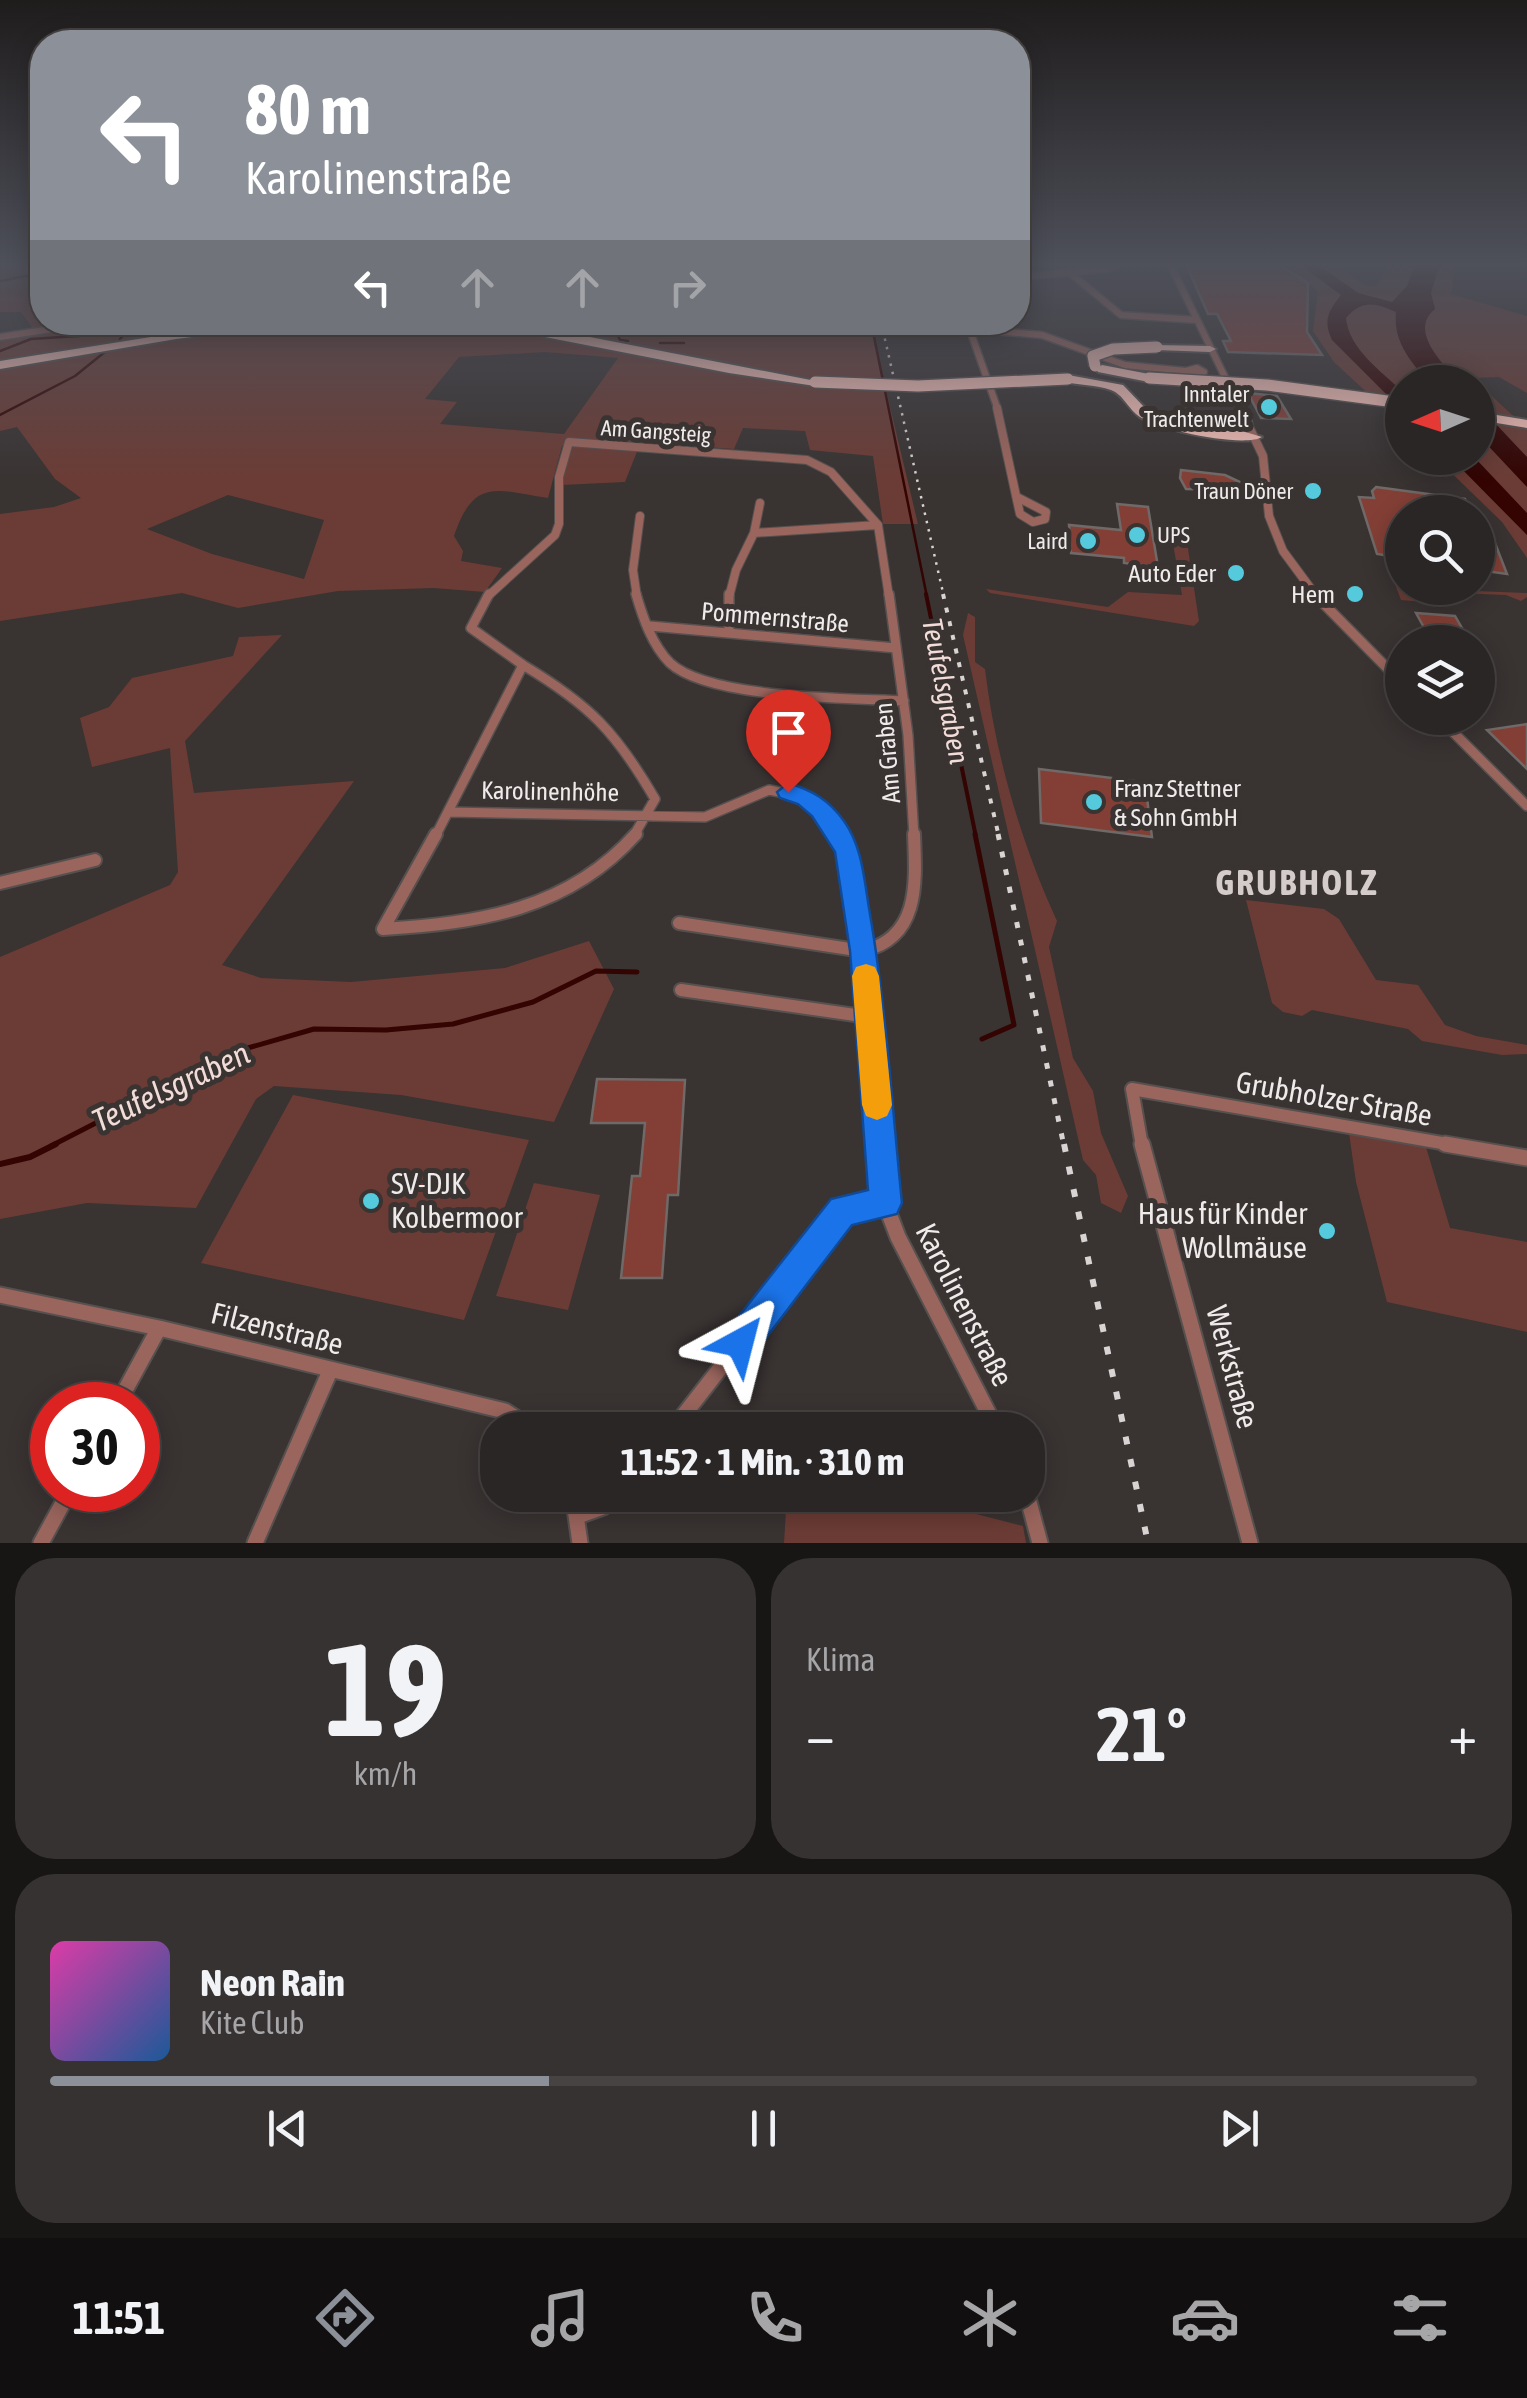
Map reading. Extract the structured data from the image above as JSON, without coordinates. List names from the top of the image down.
{
  "streets": {
    "street": [
      "Am Gangsteig",
      "Pommernstraße",
      "Am Graben",
      "Karolinenhöhe",
      "Grubholzer Straße",
      "Karolinenstraße",
      "Filzenstraße",
      "Werkstraße"
    ]
  },
  "crossings": [
    ["Am Gangsteig", "Am Graben"],
    ["Am Gangsteig", "Karolinenhöhe"],
    ["Pommernstraße", "Am Graben"],
    ["Am Graben", "Karolinenstraße"],
    ["Karolinenhöhe", "Karolinenstraße"],
    ["Grubholzer Straße", "Werkstraße"]
  ],
  "districts": ["GRUBHOLZ"],
  "water": ["Teufelsgraben"],
  "places": [
    "Inntaler Trachtenwelt",
    "Traun Döner",
    "UPS",
    "Laird",
    "Auto Eder",
    "Hem",
    "Franz Stettner & Sohn GmbH",
    "SV-DJK Kolbermoor",
    "Haus für Kinder Wollmäuse"
  ],
  "north": "left",
  "page": {
    "turn": ["80 m", "Karolinenstraße"],
    "limit": "30",
    "trip": "11:52 · 1 Min. · 310 m",
    "tile": [
      ["19", "km/h"],
      "Klima"
    ],
    "heat": ["−", "21°", "+"],
    "song": ["Neon Rain", "Kite Club"],
    "tabs": "11:51"
  }
}
